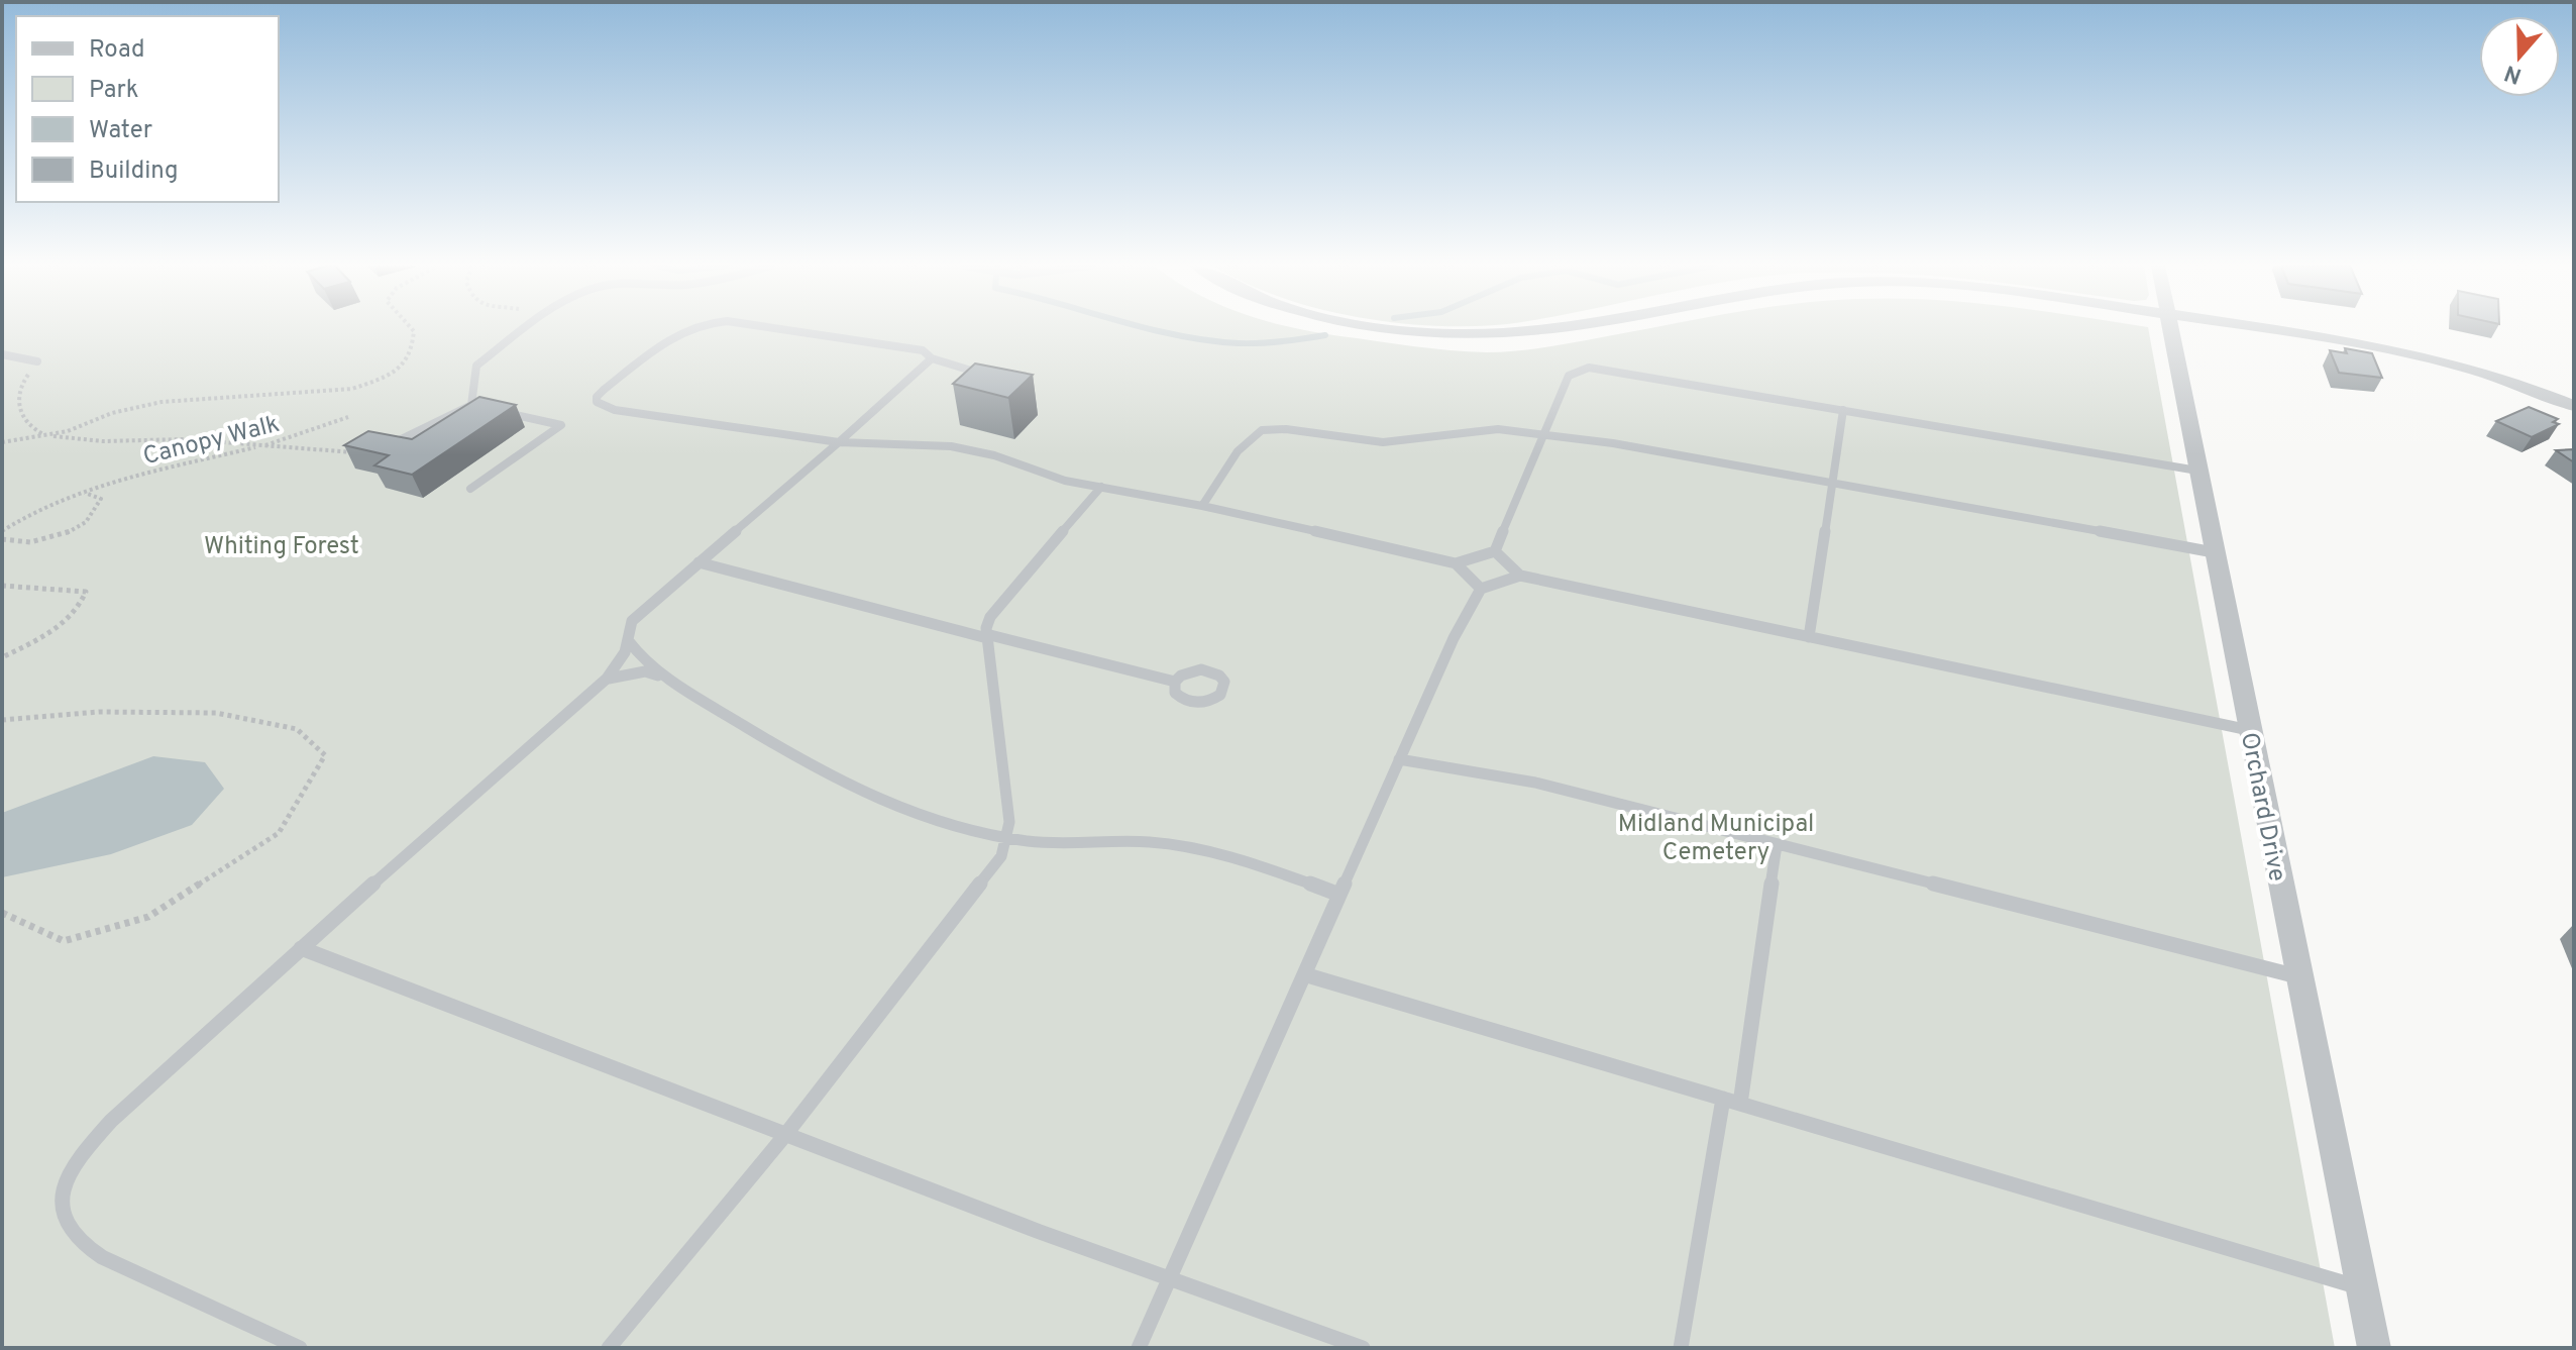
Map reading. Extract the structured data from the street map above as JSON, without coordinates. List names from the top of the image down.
{
  "streets": {
    "street": ["Orchard Drive"],
    "path": ["Canopy Walk"]
  },
  "parks": ["Whiting Forest", "Midland Municipal Cemetery"],
  "legend": [
    "Road",
    "Park",
    "Water",
    "Building"
  ],
  "north": "bottom"
}
